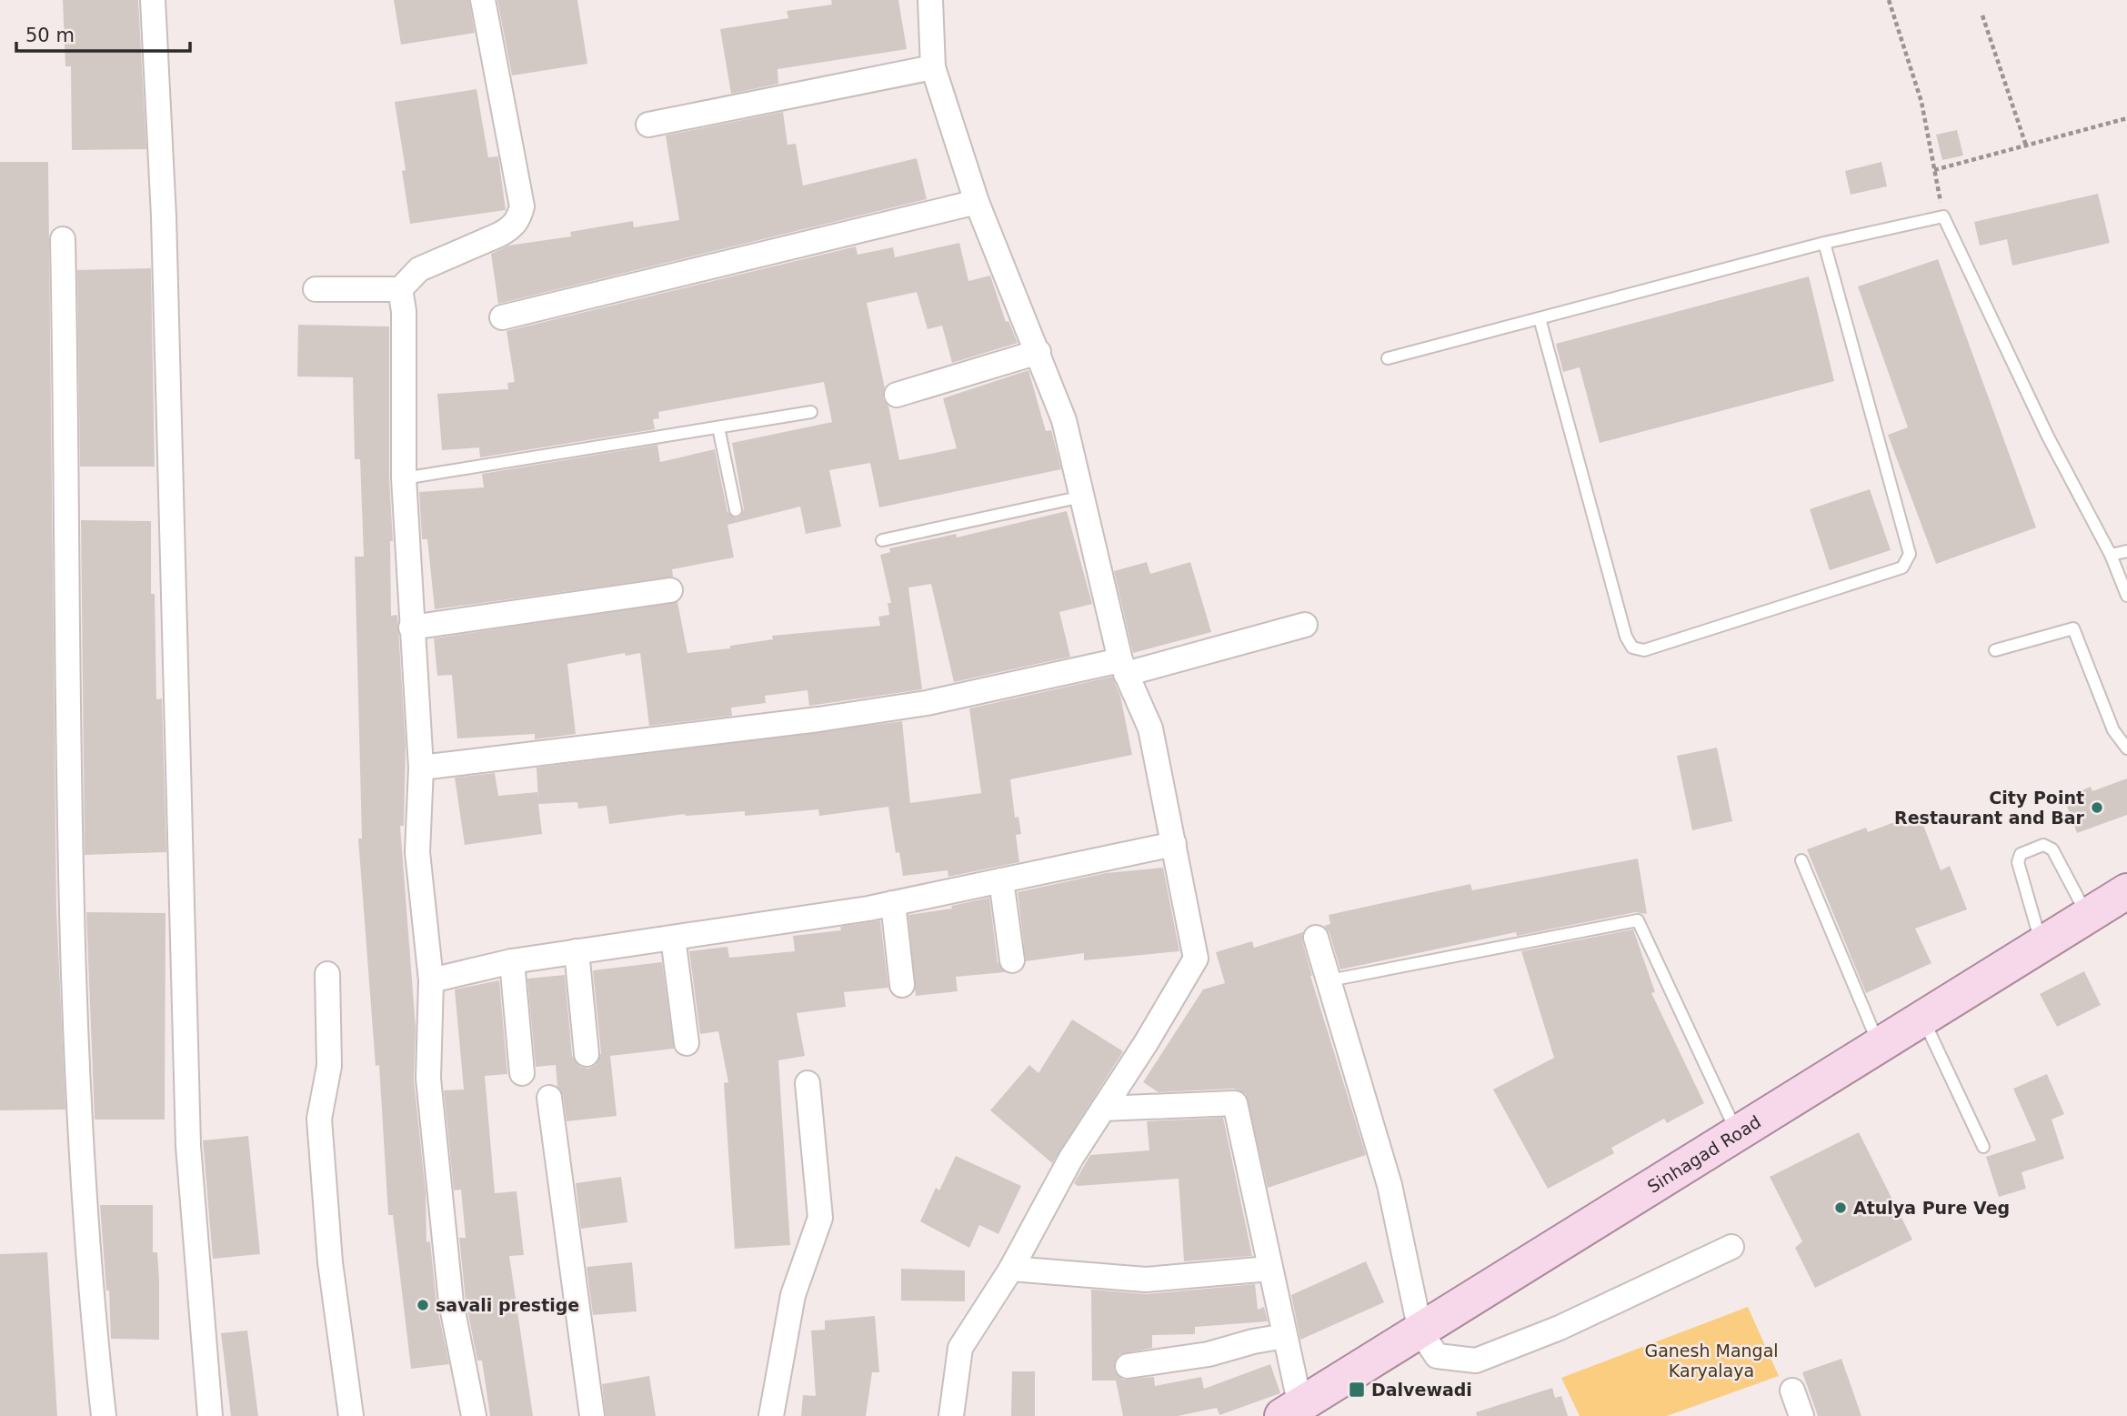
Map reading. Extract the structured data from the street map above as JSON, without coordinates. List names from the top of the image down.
{
  "streets": {
    "main road": ["Sinhagad Road"]
  },
  "parks": ["Ganesh Mangal Karyalaya"],
  "places": {
    "other": ["City Point Restaurant and Bar", "Atulya Pure Veg", "savali prestige"],
    "transit": ["Dalvewadi"]
  },
  "scale_bar": "50 m"
}
